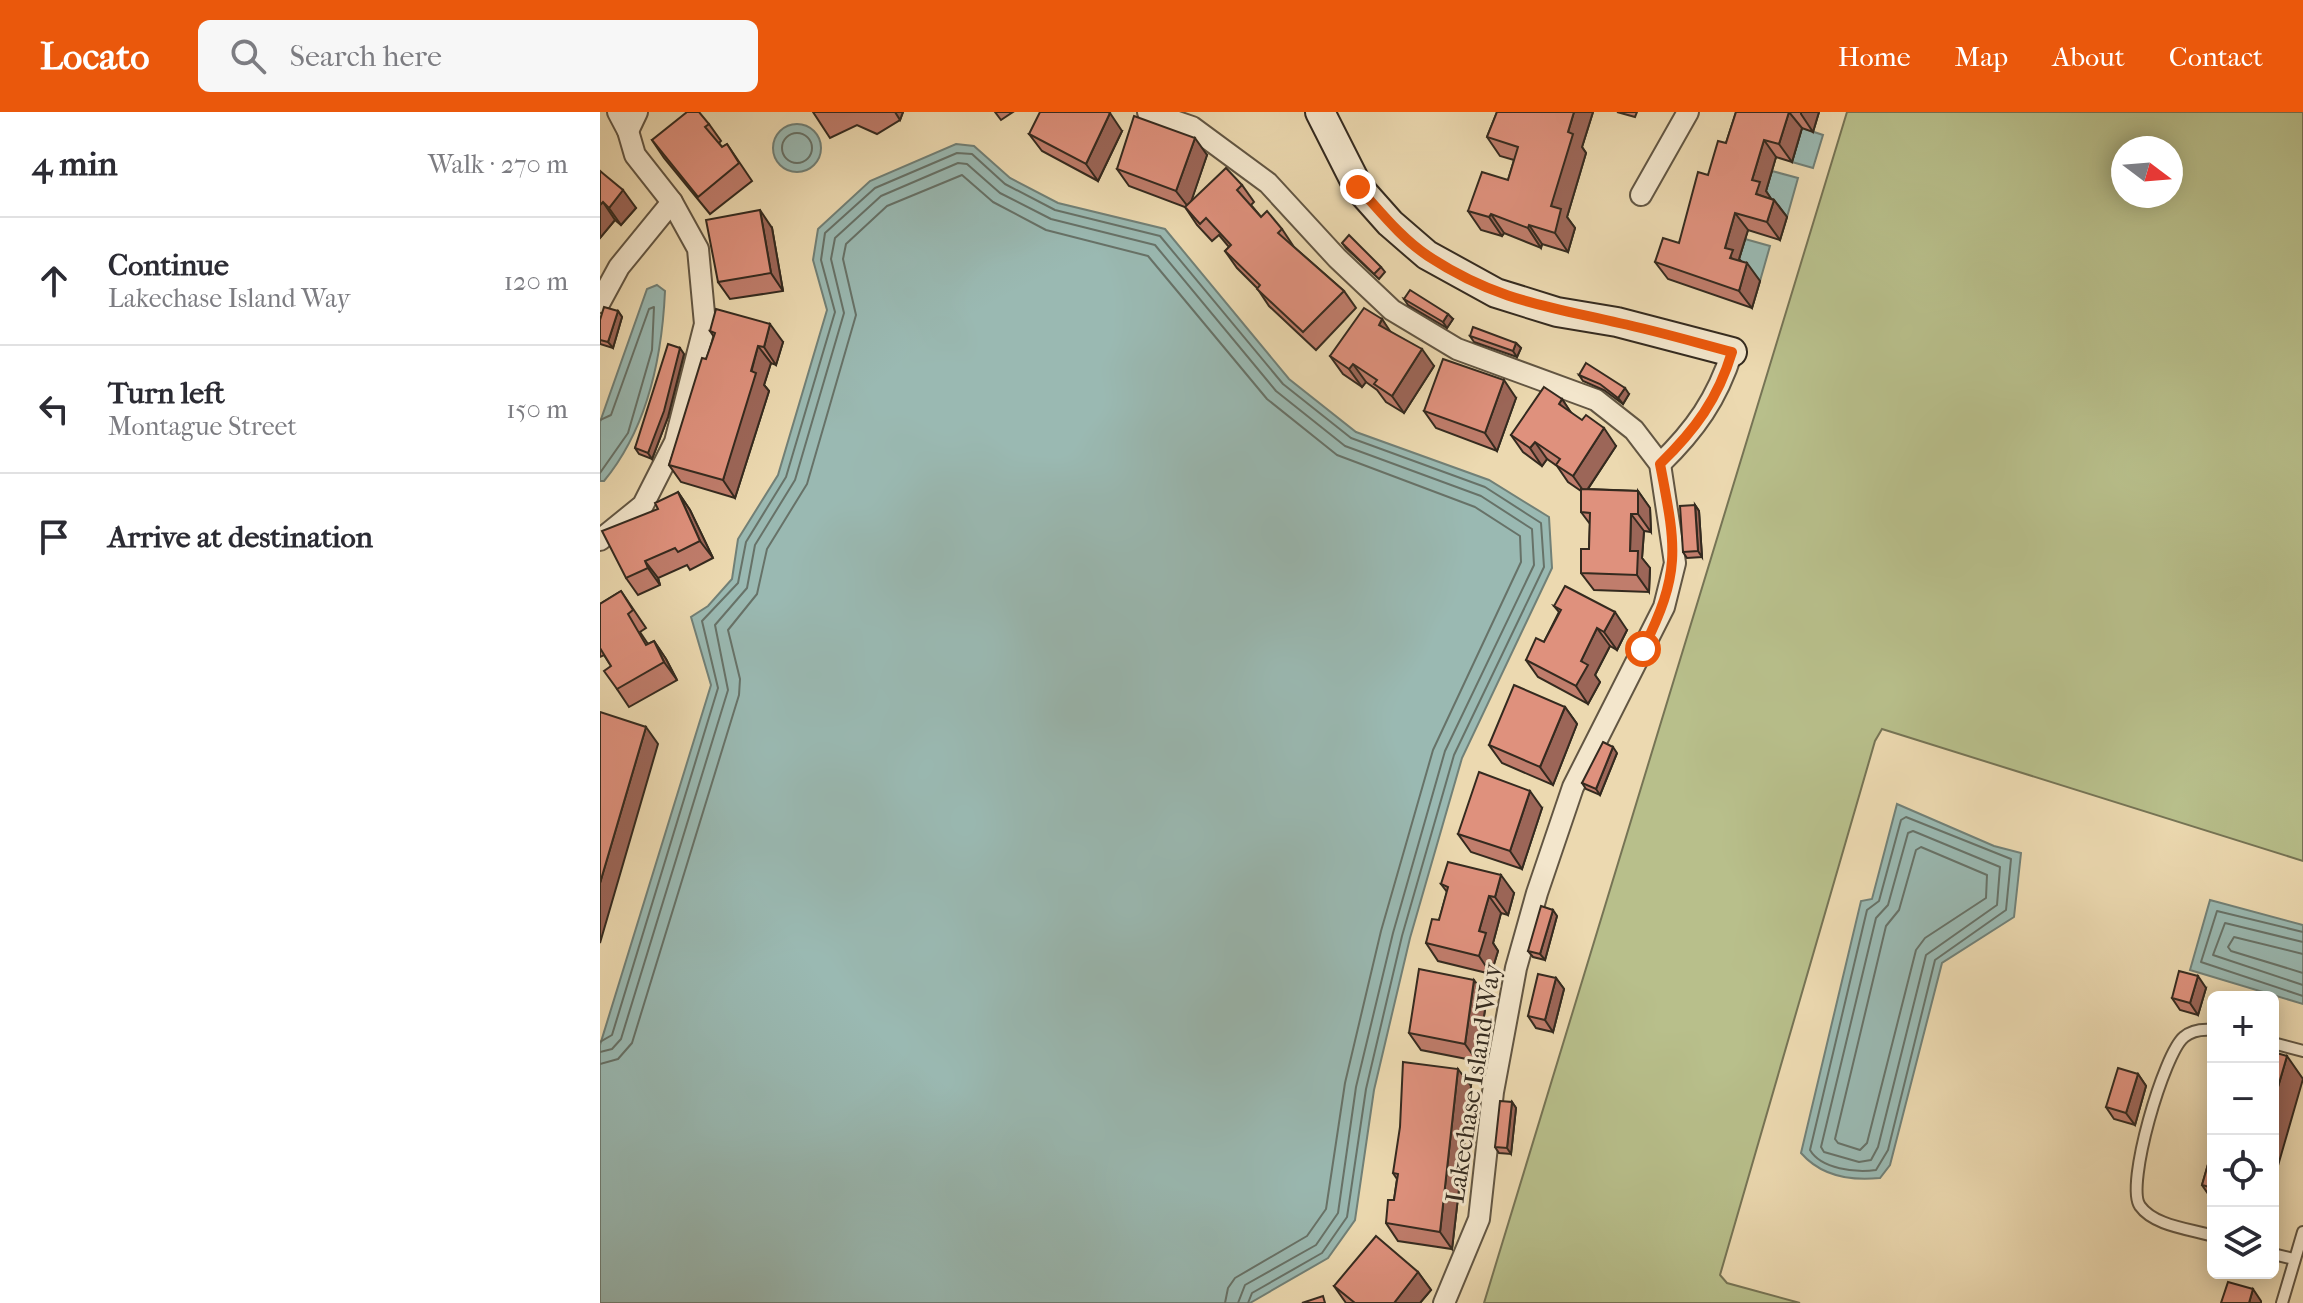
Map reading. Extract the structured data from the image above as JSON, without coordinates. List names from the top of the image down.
{
  "streets": {
    "street": ["Lakechase Island Way"]
  },
  "north": "right",
  "page": {
    "header": "Locato",
    "search": "Search here",
    "nav": [
      "Home",
      "Map",
      "About",
      "Contact"
    ],
    "heading": ["4 min", "Walk · 270 m"],
    "list": [
      ["Continue", "Lakechase Island Way", "120 m"],
      ["Turn left", "Montague Street", "150 m"],
      "Arrive at destination"
    ],
    "map_buttons": ["+", "−"]
  }
}
